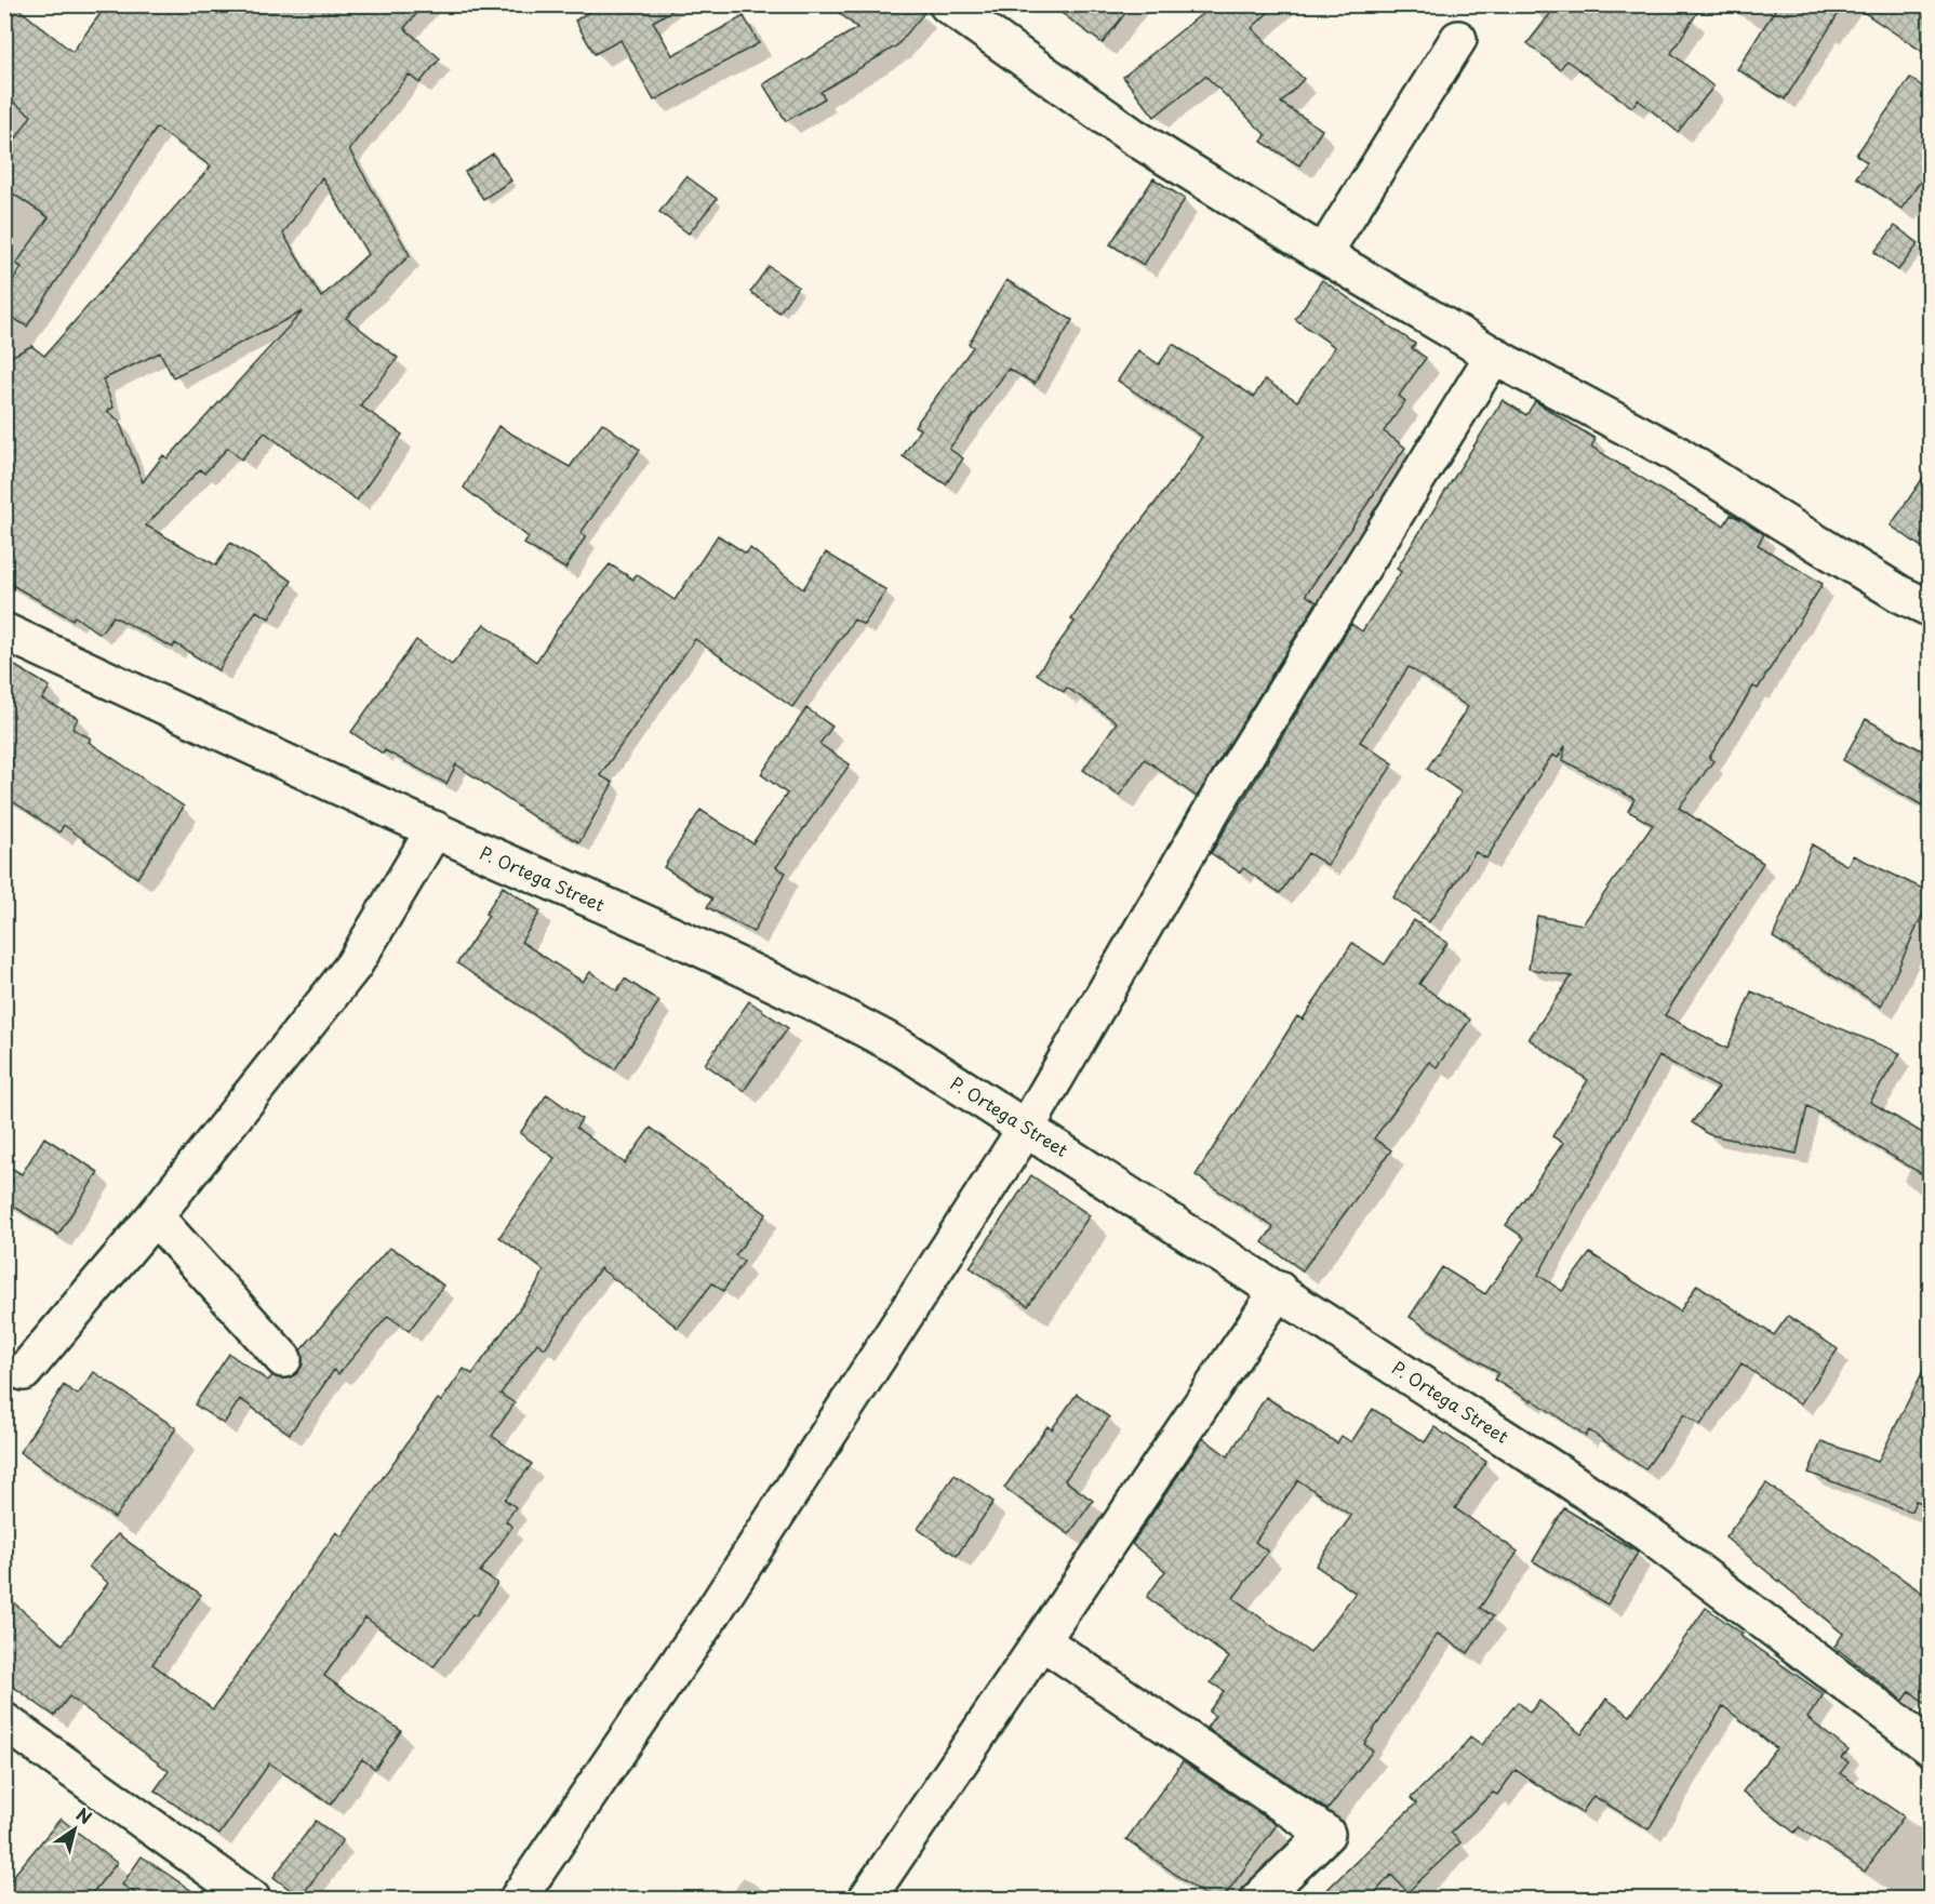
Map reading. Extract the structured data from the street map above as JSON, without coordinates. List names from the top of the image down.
{
  "streets": {
    "street": ["P. Ortega Street"]
  },
  "north": "top right"
}
